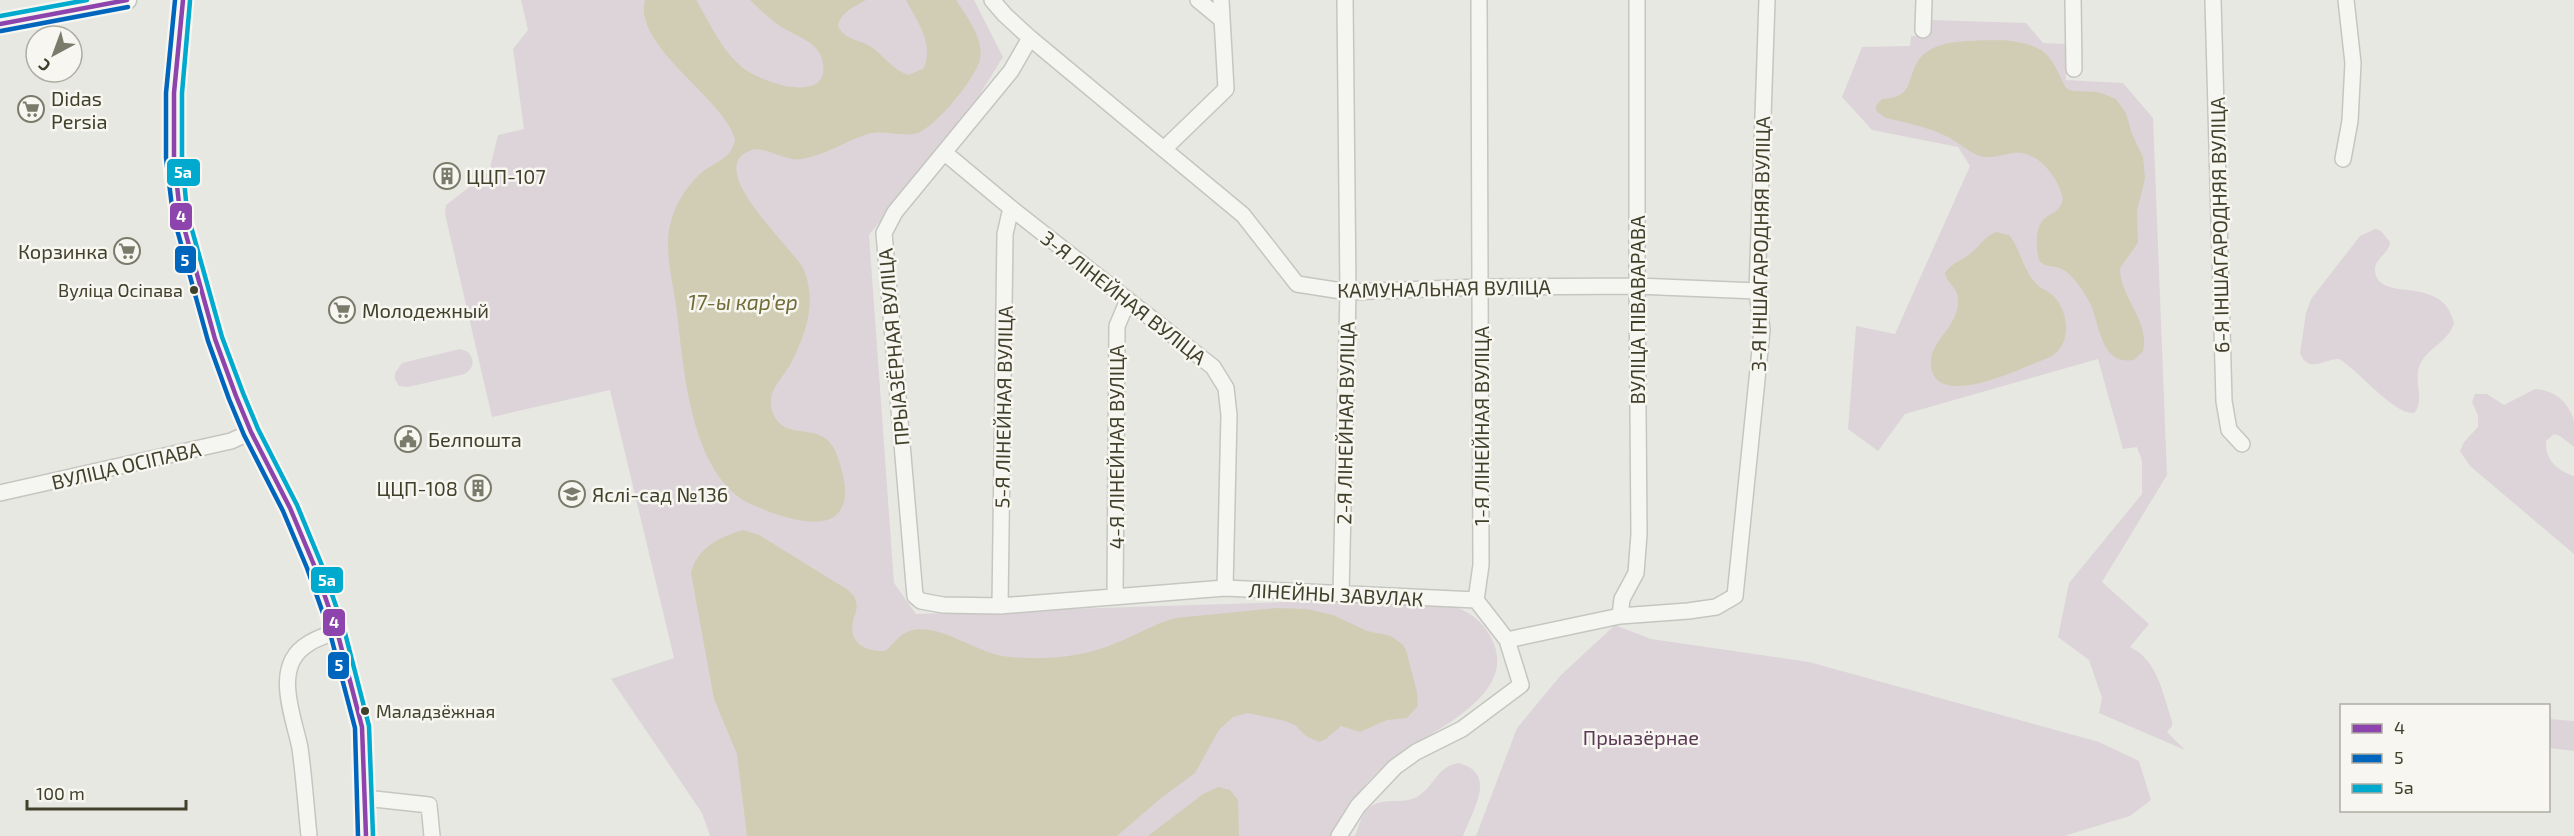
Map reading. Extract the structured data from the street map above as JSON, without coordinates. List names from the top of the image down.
{
  "streets": {
    "street": [
      "6-Я ІНШАГАРОДНЯЯ ВУЛІЦА",
      "3-Я ІНШАГАРОДНЯЯ ВУЛІЦА",
      "КАМУНАЛЬНАЯ ВУЛІЦА",
      "3-Я ЛІНЕЙНАЯ ВУЛІЦА",
      "ВУЛІЦА ПІВАВАРАВА",
      "ПРЫАЗЁРНАЯ ВУЛІЦА",
      "5-Я ЛІНЕЙНАЯ ВУЛІЦА",
      "2-Я ЛІНЕЙНАЯ ВУЛІЦА",
      "1-Я ЛІНЕЙНАЯ ВУЛІЦА",
      "4-Я ЛІНЕЙНАЯ ВУЛІЦА",
      "ВУЛІЦА ОСІПАВА",
      "ЛІНЕЙНЫ ЗАВУЛАК"
    ]
  },
  "crossings": [
    ["3-Я ІНШАГАРОДНЯЯ ВУЛІЦА", "КАМУНАЛЬНАЯ ВУЛІЦА"],
    ["3-Я ІНШАГАРОДНЯЯ ВУЛІЦА", "ВУЛІЦА ПІВАВАРАВА"],
    ["КАМУНАЛЬНАЯ ВУЛІЦА", "ВУЛІЦА ПІВАВАРАВА"],
    ["КАМУНАЛЬНАЯ ВУЛІЦА", "ПРЫАЗЁРНАЯ ВУЛІЦА"],
    ["КАМУНАЛЬНАЯ ВУЛІЦА", "2-Я ЛІНЕЙНАЯ ВУЛІЦА"],
    ["КАМУНАЛЬНАЯ ВУЛІЦА", "1-Я ЛІНЕЙНАЯ ВУЛІЦА"],
    ["3-Я ЛІНЕЙНАЯ ВУЛІЦА", "ПРЫАЗЁРНАЯ ВУЛІЦА"],
    ["3-Я ЛІНЕЙНАЯ ВУЛІЦА", "5-Я ЛІНЕЙНАЯ ВУЛІЦА"],
    ["3-Я ЛІНЕЙНАЯ ВУЛІЦА", "4-Я ЛІНЕЙНАЯ ВУЛІЦА"],
    ["3-Я ЛІНЕЙНАЯ ВУЛІЦА", "ЛІНЕЙНЫ ЗАВУЛАК"],
    ["ПРЫАЗЁРНАЯ ВУЛІЦА", "ЛІНЕЙНЫ ЗАВУЛАК"],
    ["5-Я ЛІНЕЙНАЯ ВУЛІЦА", "ЛІНЕЙНЫ ЗАВУЛАК"],
    ["2-Я ЛІНЕЙНАЯ ВУЛІЦА", "ЛІНЕЙНЫ ЗАВУЛАК"],
    ["1-Я ЛІНЕЙНАЯ ВУЛІЦА", "ЛІНЕЙНЫ ЗАВУЛАК"],
    ["4-Я ЛІНЕЙНАЯ ВУЛІЦА", "ЛІНЕЙНЫ ЗАВУЛАК"]
  ],
  "water": ["17-ы кар’ер"],
  "parks": ["Прыазёрнае"],
  "places": {
    "supermarket": ["Didas Persia", "Корзинка", "Молодежный"],
    "building": ["ЦЦП-107", "ЦЦП-108"],
    "other": ["Вуліца Осіпава", "Маладзёжная"],
    "public building": ["Белпошта"],
    "school or university": ["Яслі-сад №136"]
  },
  "lines": ["transit line 4", "transit line 5", "transit line 5а"],
  "legend": ["4", "5", "5а"],
  "scale_bar": "100 m",
  "north": "bottom left"
}
